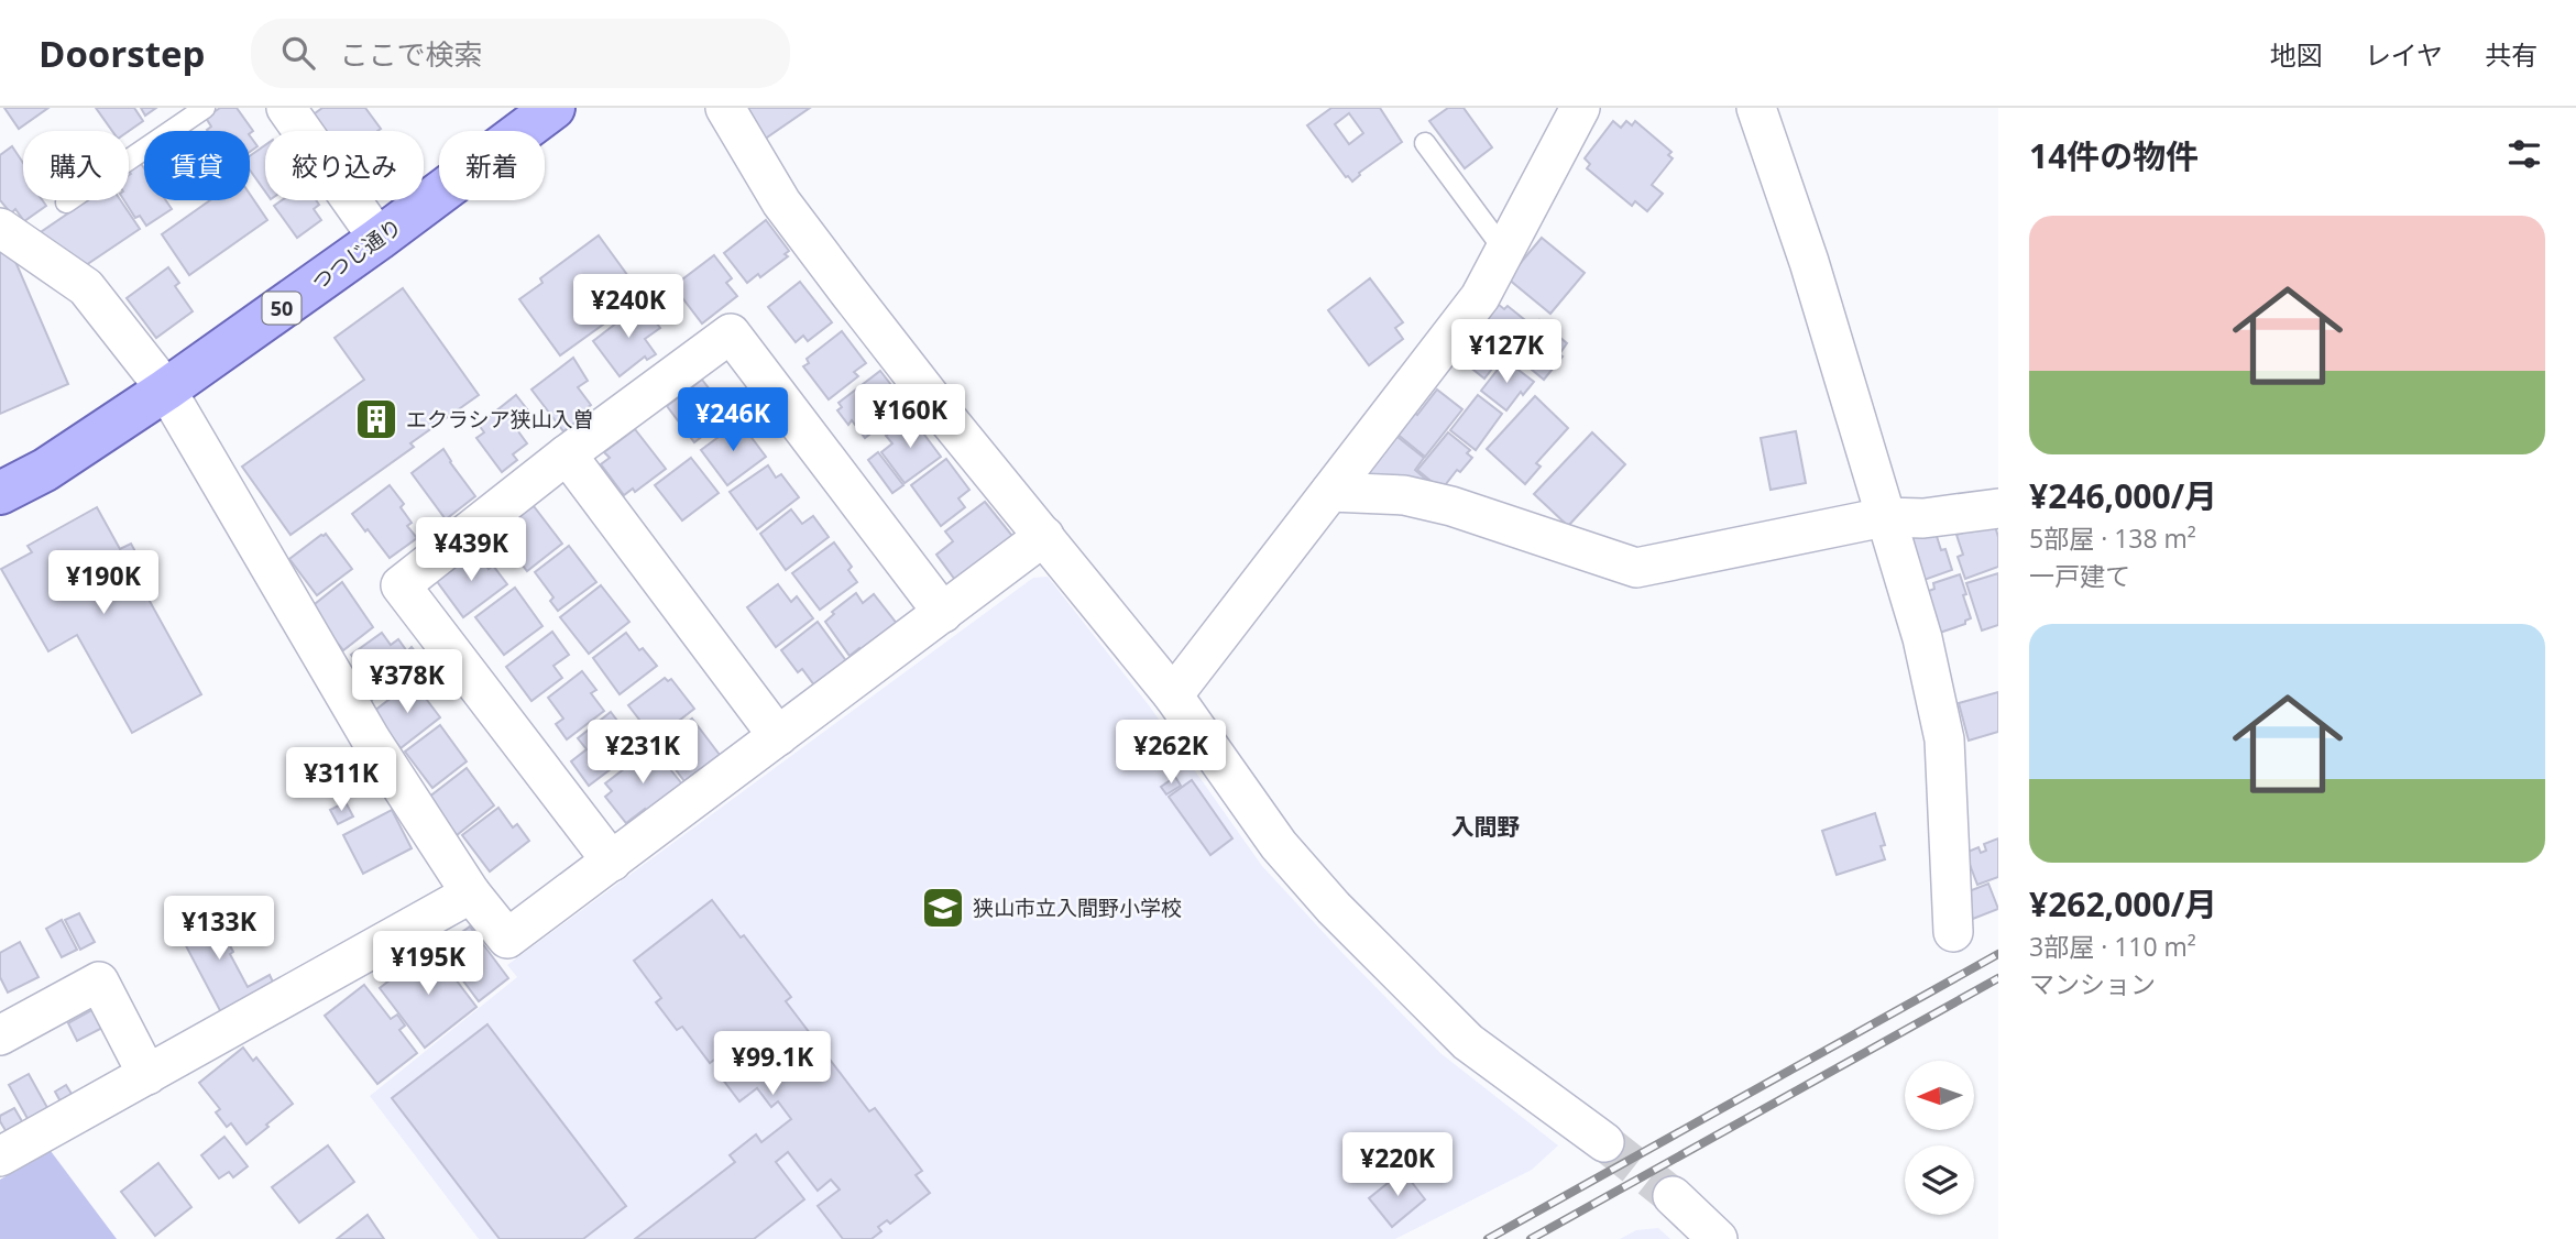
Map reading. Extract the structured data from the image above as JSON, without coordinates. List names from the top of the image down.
{
  "streets": {
    "main road": ["つつじ通り", "50"]
  },
  "districts": ["入間野"],
  "places": {
    "building": ["エクラシア狭山入曽"],
    "school or university": ["狭山市立入間野小学校"]
  },
  "north": "left",
  "page": {
    "header": "Doorstep",
    "search": "ここで検索",
    "nav": ["地図", "レイヤ", "共有"],
    "heading": "14件の物件",
    "chip": [
      "購入",
      "賃貸",
      "絞り込み",
      "新着"
    ],
    "list": [
      {
        "name": "¥246,000/月",
        "note": "5部屋 · 138 m² · 一戸建て"
      },
      {
        "name": "¥262,000/月",
        "note": "3部屋 · 110 m² · マンション"
      }
    ],
    "price": [
      "¥240K",
      "¥127K",
      "¥160K",
      "¥246K",
      "¥439K",
      "¥190K",
      "¥378K",
      "¥231K",
      "¥262K",
      "¥311K",
      "¥133K",
      "¥195K",
      "¥99.1K",
      "¥220K"
    ]
  }
}
